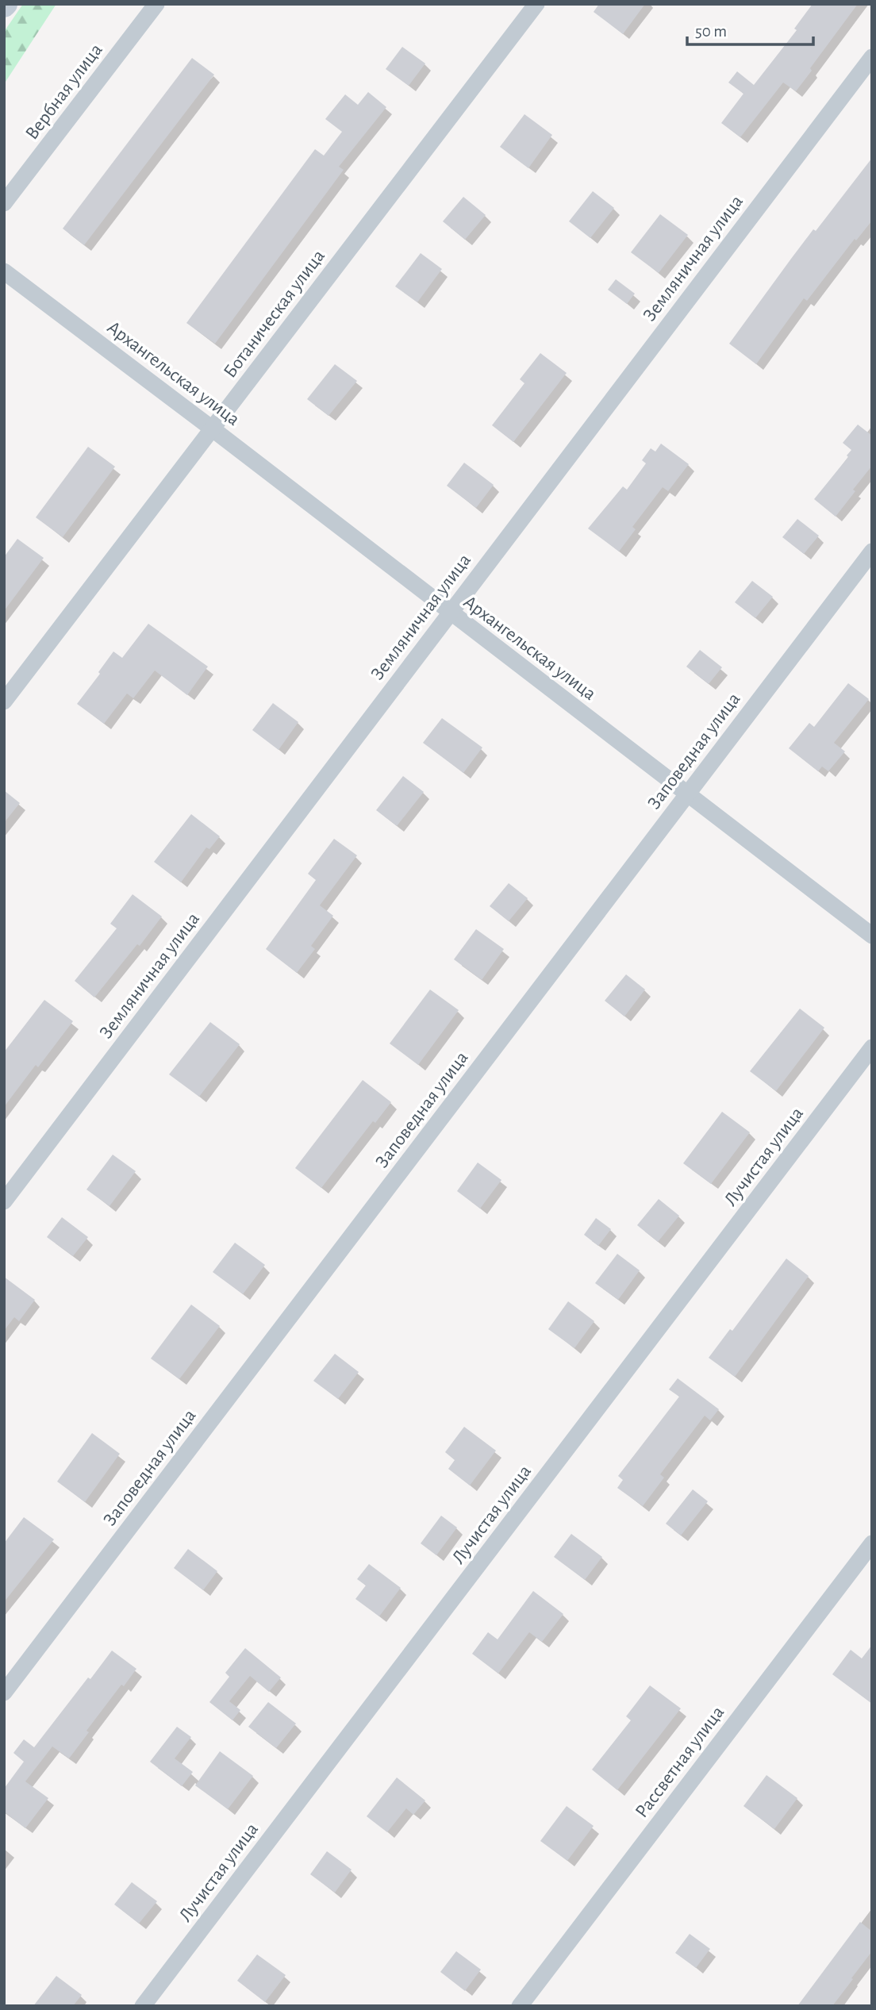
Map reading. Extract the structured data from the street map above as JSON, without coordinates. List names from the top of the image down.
{
  "streets": {
    "street": [
      "Вербная улица",
      "Земляничная улица",
      "Ботаническая улица",
      "Архангельская улица",
      "Заповедная улица",
      "Лучистая улица",
      "Рассветная улица"
    ]
  },
  "crossings": [
    ["Земляничная улица", "Архангельская улица"],
    ["Ботаническая улица", "Архангельская улица"],
    ["Архангельская улица", "Заповедная улица"]
  ],
  "scale_bar": "50 m"
}
